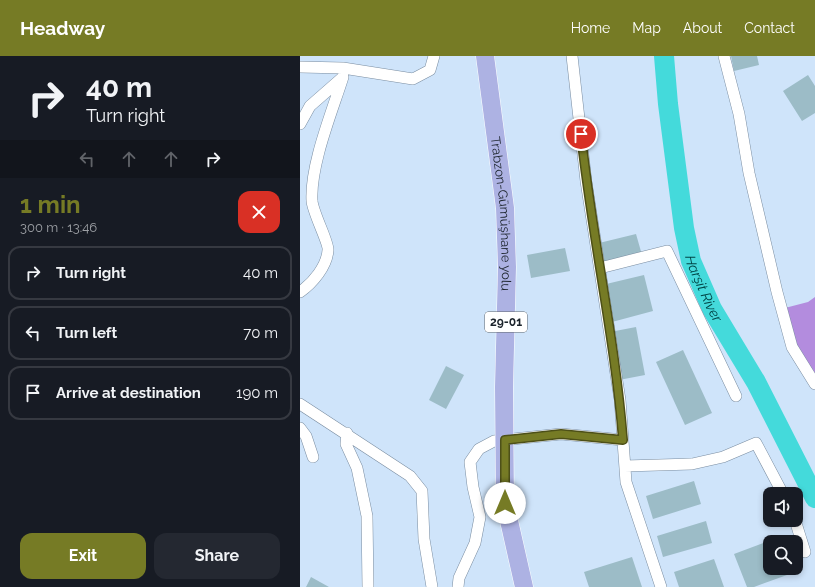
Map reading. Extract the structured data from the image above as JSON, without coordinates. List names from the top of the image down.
{
  "streets": {
    "main road": ["Trabzon-Gümüşhane yolu", "29-01"]
  },
  "water": ["Harşit River"],
  "page": {
    "header": "Headway",
    "nav": [
      "Home",
      "Map",
      "About",
      "Contact"
    ],
    "turn": ["40 m", "Turn right"],
    "heading": ["1 min", "300 m · 13:46"],
    "list": [
      {
        "name": "Turn right",
        "value": "40 m"
      },
      {
        "name": "Turn left",
        "value": "70 m"
      },
      {
        "name": "Arrive at destination",
        "value": "190 m"
      }
    ],
    "buttons": ["Exit", "Share"]
  }
}
